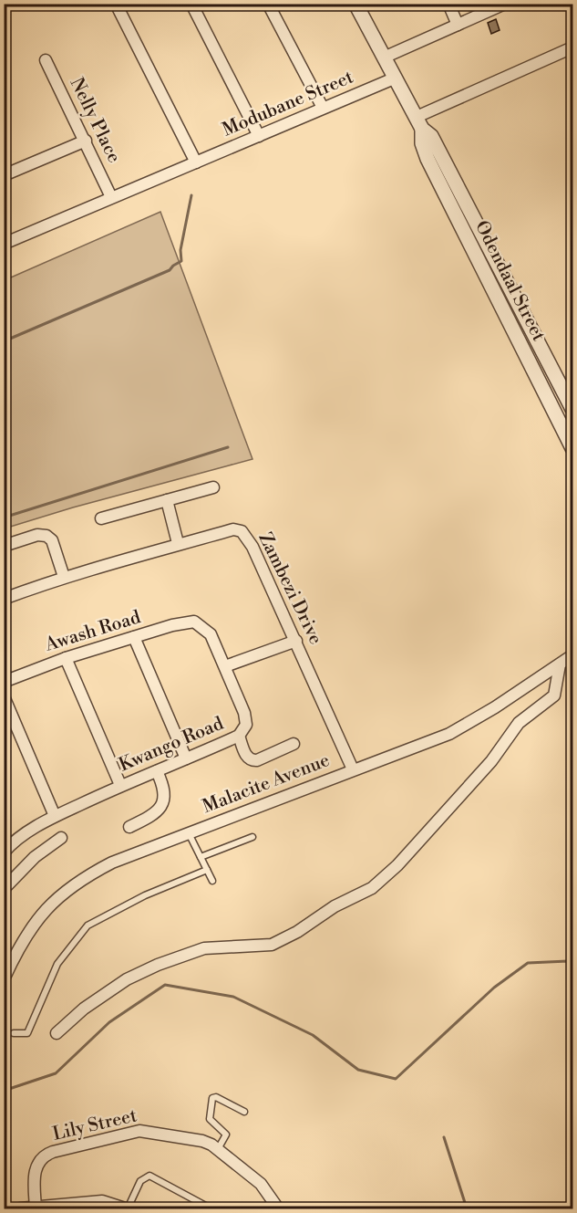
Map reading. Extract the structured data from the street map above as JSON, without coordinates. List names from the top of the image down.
{
  "streets": {
    "street": [
      "Modubane Street",
      "Nelly Place",
      "Odendaal Street",
      "Zambezi Drive",
      "Awash Road",
      "Kwango Road",
      "Malacite Avenue",
      "Lily Street"
    ]
  },
  "crossings": [
    ["Modubane Street", "Nelly Place"],
    ["Modubane Street", "Odendaal Street"],
    ["Zambezi Drive", "Malacite Avenue"],
    ["Awash Road", "Kwango Road"]
  ]
}
